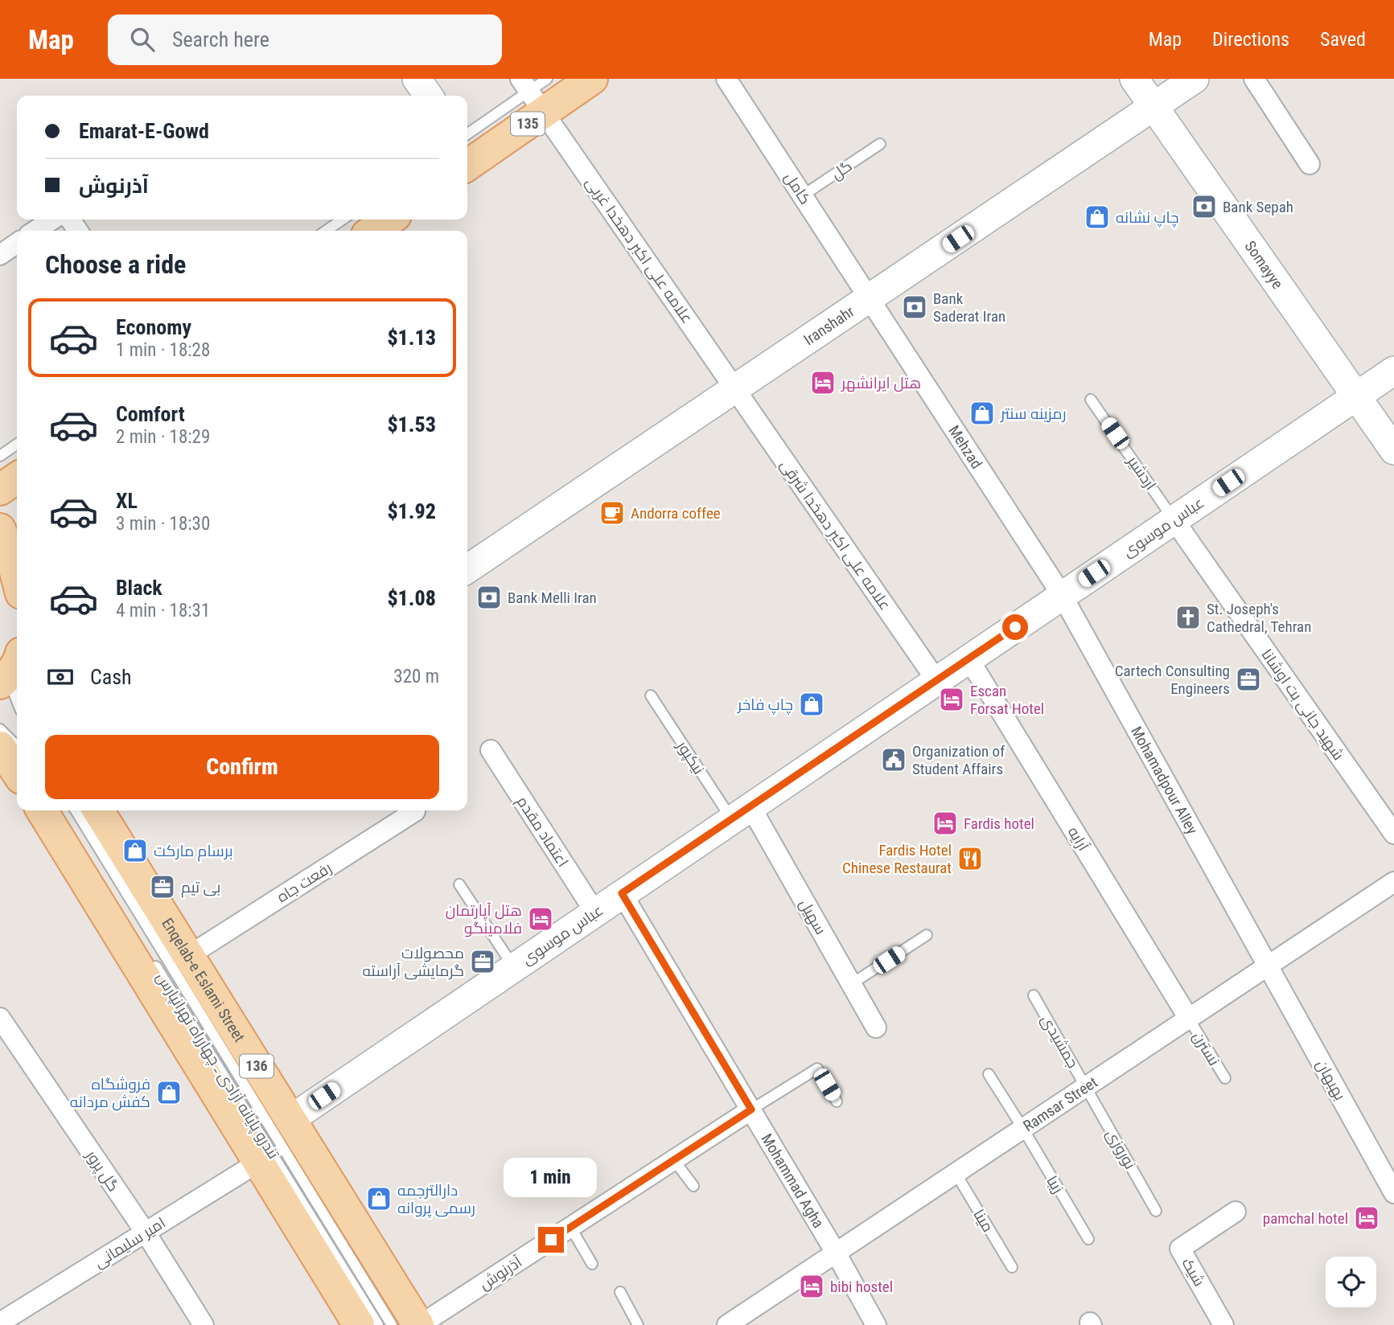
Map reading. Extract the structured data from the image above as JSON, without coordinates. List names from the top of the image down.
{
  "streets": {
    "main road": ["135", "Enqelab-e Eslami Street", "136"],
    "street": [
      "کامل",
      "علامه علی اکبر دهخدا غربی",
      "Somayye",
      "Iranshahr",
      "Mehzad",
      "عباس موسوی",
      "علامه علی اکبر دهخدا شرقی",
      "شهید جانی بت اوشانا",
      "Mohamadpour Alley",
      "اعتماد مقدم",
      "آرایه",
      "رفعت جاه",
      "سهیل",
      "بهبهان",
      "Ramsar Street",
      "گل پرور",
      "Mohammad Agha",
      "امیر سلیمانی",
      "شیک",
      "آذرنوش"
    ],
    "lane": [
      "گل",
      "اردشیر",
      "نیکپور",
      "جمشیدی",
      "نسترن",
      "تندرو پایانه آزادی ـ چهارراه تهرانپارس",
      "نوروزی",
      "زیبا",
      "مینا"
    ]
  },
  "crossings": [
    ["135", "علامه علی اکبر دهخدا غربی"],
    ["گل", "کامل"],
    ["کامل", "Iranshahr"],
    ["کامل", "Mehzad"],
    ["علامه علی اکبر دهخدا غربی", "Iranshahr"],
    ["علامه علی اکبر دهخدا غربی", "علامه علی اکبر دهخدا شرقی"],
    ["Somayye", "Iranshahr"],
    ["Somayye", "عباس موسوی"],
    ["Iranshahr", "Mehzad"],
    ["Iranshahr", "علامه علی اکبر دهخدا شرقی"],
    ["Mehzad", "عباس موسوی"],
    ["Mehzad", "Mohamadpour Alley"],
    ["اردشیر", "عباس موسوی"],
    ["اردشیر", "شهید جانی بت اوشانا"],
    ["عباس موسوی", "علامه علی اکبر دهخدا شرقی"],
    ["عباس موسوی", "شهید جانی بت اوشانا"],
    ["عباس موسوی", "نیکپور"],
    ["عباس موسوی", "Mohamadpour Alley"],
    ["عباس موسوی", "اعتماد مقدم"],
    ["عباس موسوی", "آرایه"],
    ["عباس موسوی", "سهیل"],
    ["عباس موسوی", "Enqelab-e Eslami Street"],
    ["عباس موسوی", "Mohammad Agha"],
    ["نیکپور", "سهیل"],
    ["Mohamadpour Alley", "بهبهان"],
    ["Mohamadpour Alley", "Ramsar Street"],
    ["آرایه", "نسترن"],
    ["آرایه", "Ramsar Street"],
    ["رفعت جاه", "Enqelab-e Eslami Street"],
    ["Enqelab-e Eslami Street", "آذرنوش"],
    ["جمشیدی", "Ramsar Street"],
    ["جمشیدی", "نوروزی"],
    ["نسترن", "Ramsar Street"],
    ["بهبهان", "Ramsar Street"],
    ["Ramsar Street", "نوروزی"],
    ["Ramsar Street", "Mohammad Agha"],
    ["Ramsar Street", "زیبا"],
    ["Ramsar Street", "مینا"],
    ["گل پرور", "امیر سلیمانی"],
    ["Mohammad Agha", "آذرنوش"]
  ],
  "places": {
    "bank": ["Bank Sepah", "Bank Saderat Iran", "Bank Melli Iran"],
    "shop": [
      "چاپ نشانه",
      "رمزینه سنتر",
      "چاپ فاخر",
      "برسام مارکت",
      "فروشگاه کفش مردانه",
      "دارالترجمه رسمی پروانه"
    ],
    "hotel": [
      "هتل ایرانشهر",
      "Escan Forsat Hotel",
      "Fardis hotel",
      "هتل آپارتمان فلامینگو",
      "pamchal hotel",
      "bibi hostel"
    ],
    "cafe": ["Andorra coffee"],
    "church": ["St. Joseph's Cathedral, Tehran"],
    "office": ["Cartech Consulting Engineers", "بی تیم", "محصولات گرمایشی آراسته"],
    "public building": ["Organization of Student Affairs"],
    "restaurant": ["Fardis Hotel Chinese Restaurat"]
  },
  "page": {
    "header": "Map",
    "search": "Search here",
    "nav": ["Map", "Directions", "Saved"],
    "banner": ["Emarat-E-Gowd", "آذرنوش"],
    "heading": "Choose a ride",
    "list": [
      {
        "name": "Economy",
        "note": "1 min · 18:28",
        "value": "$1.13"
      },
      {
        "name": "Comfort",
        "note": "2 min · 18:29",
        "value": "$1.53"
      },
      {
        "name": "XL",
        "note": "3 min · 18:30",
        "value": "$1.92"
      },
      {
        "name": "Black",
        "note": "4 min · 18:31",
        "value": "$1.08"
      }
    ],
    "pay": ["Cash", "320 m"],
    "buttons": "Confirm",
    "bubble": "1 min"
  }
}
